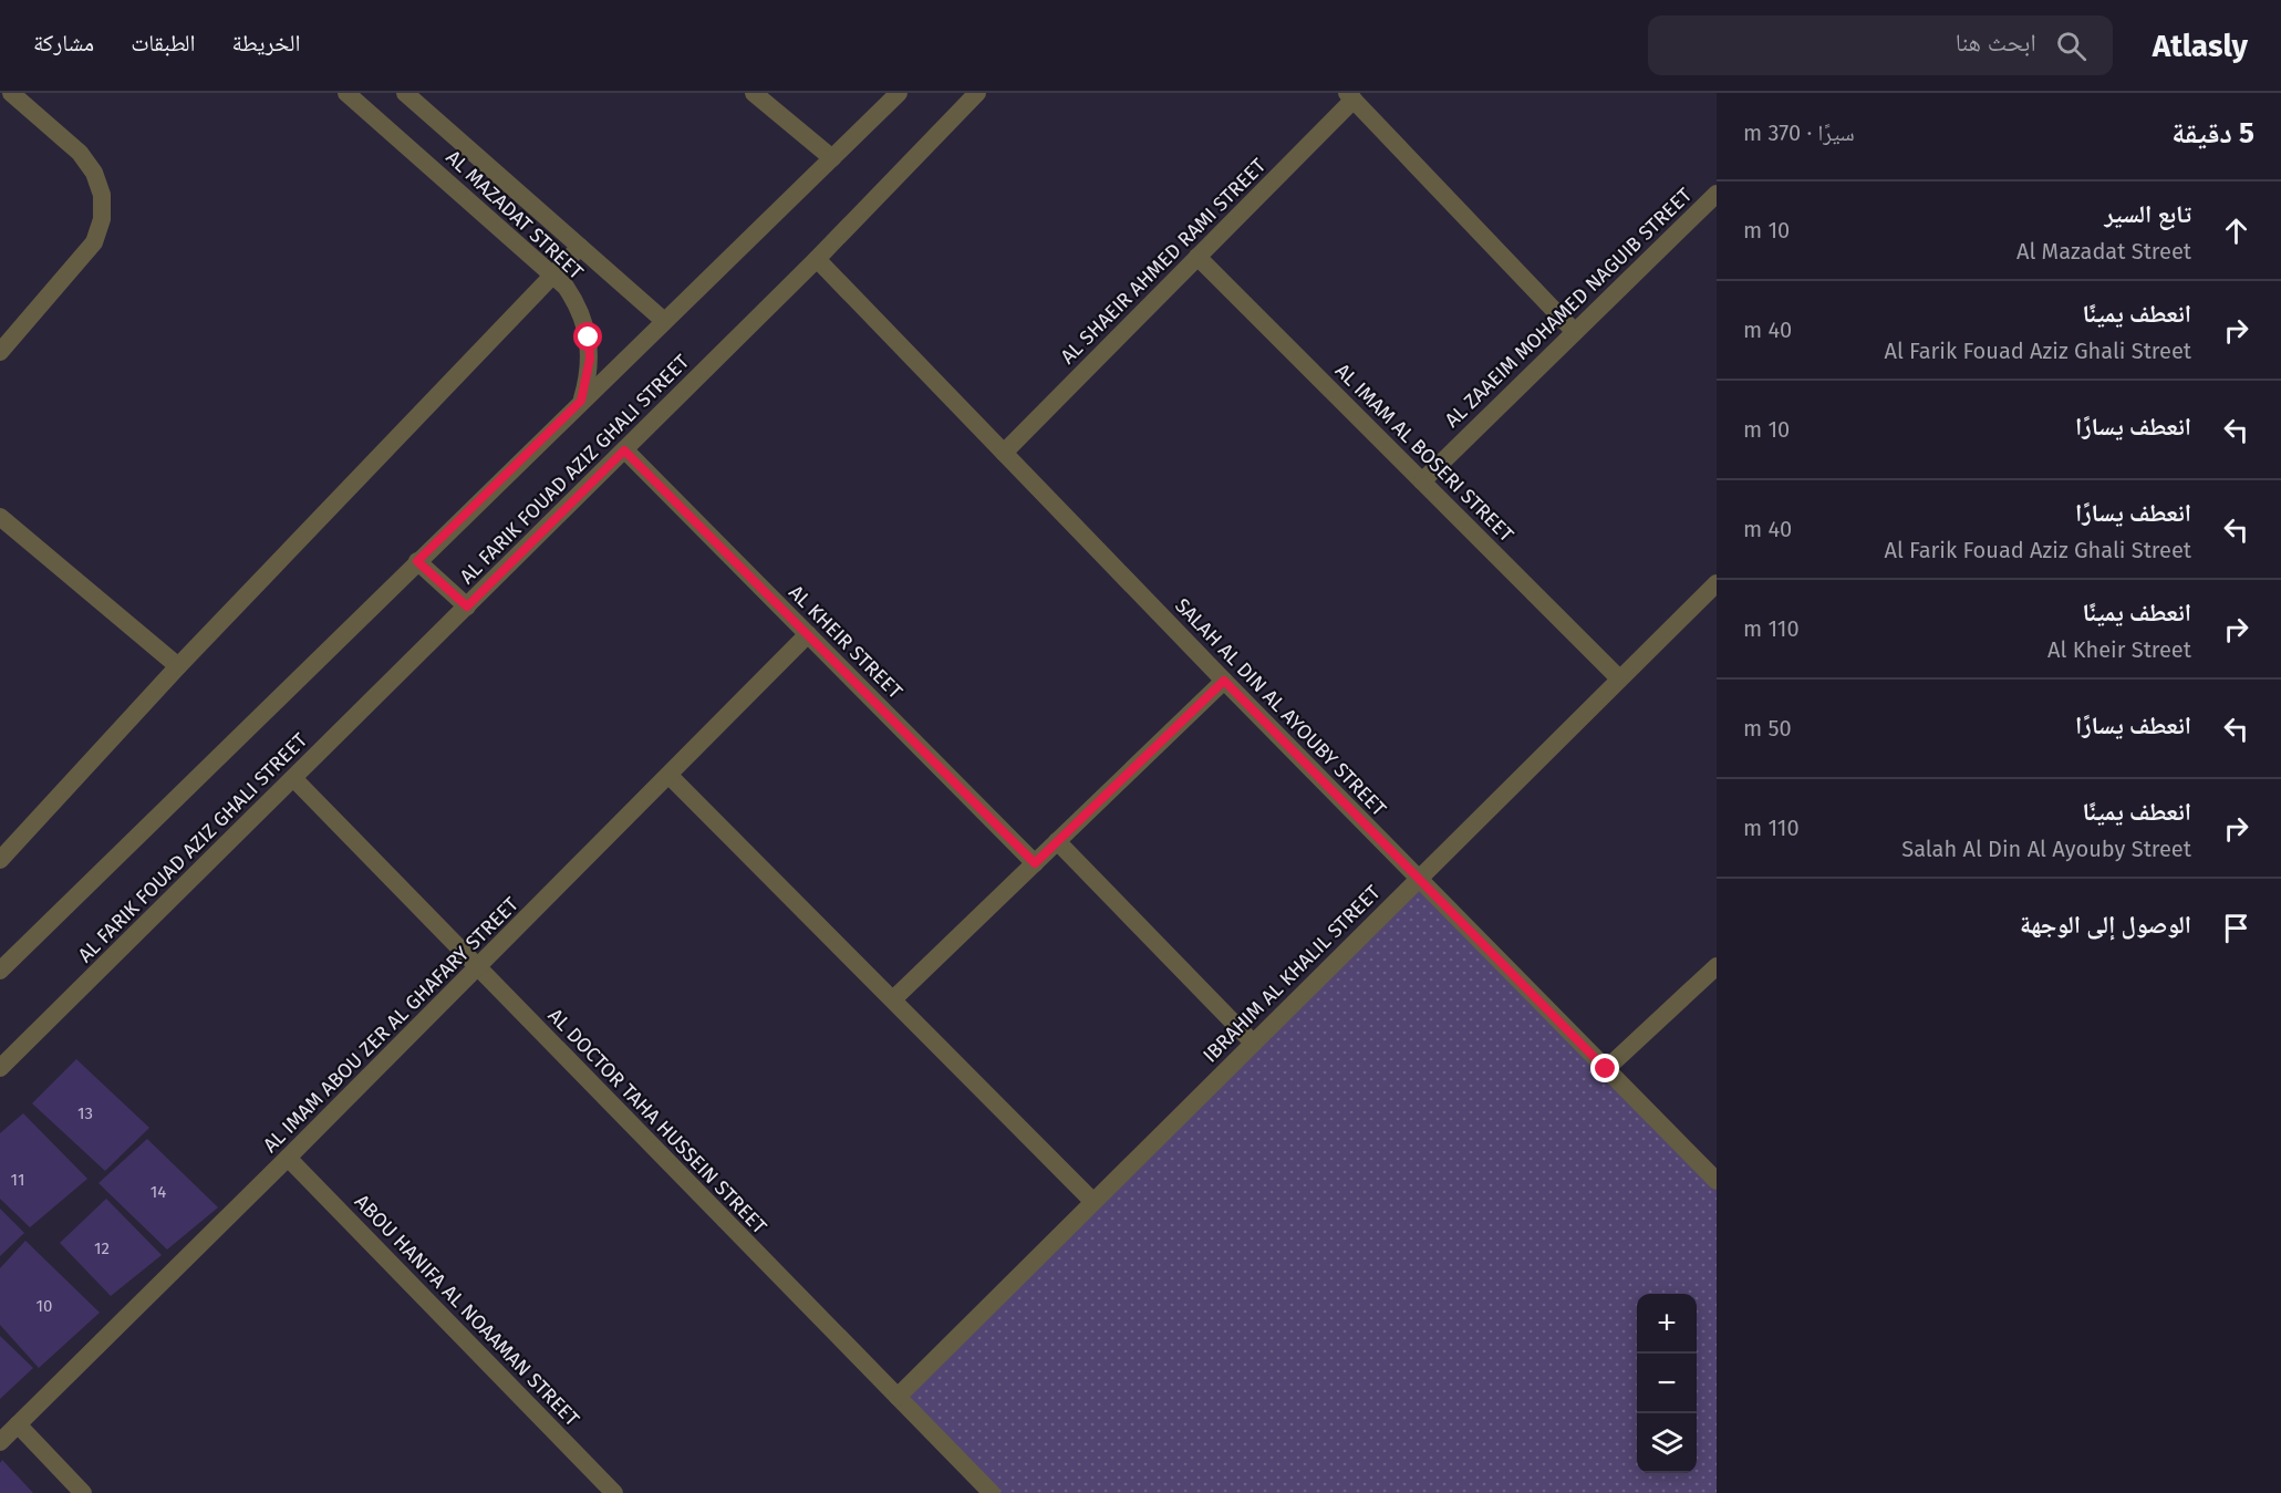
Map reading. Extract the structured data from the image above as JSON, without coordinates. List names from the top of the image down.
{
  "streets": {
    "street": [
      "AL MAZADAT STREET",
      "AL SHAEIR AHMED RAMI STREET",
      "AL ZAAEIM MOHAMED NAGUIB STREET",
      "AL IMAM AL BOSERI STREET",
      "AL FARIK FOUAD AZIZ GHALI STREET",
      "AL KHEIR STREET",
      "SALAH AL DIN AL AYOUBY STREET",
      "IBRAHIM AL KHALIL STREET",
      "AL IMAM ABOU ZER AL GHAFARY STREET",
      "AL DOCTOR TAHA HUSSEIN STREET",
      "ABOU HANIFA AL NOAAMAN STREET"
    ]
  },
  "crossings": [
    ["AL SHAEIR AHMED RAMI STREET", "AL IMAM AL BOSERI STREET"],
    ["AL SHAEIR AHMED RAMI STREET", "SALAH AL DIN AL AYOUBY STREET"],
    ["AL ZAAEIM MOHAMED NAGUIB STREET", "AL IMAM AL BOSERI STREET"],
    ["AL IMAM AL BOSERI STREET", "IBRAHIM AL KHALIL STREET"],
    ["AL FARIK FOUAD AZIZ GHALI STREET", "AL KHEIR STREET"],
    ["AL FARIK FOUAD AZIZ GHALI STREET", "SALAH AL DIN AL AYOUBY STREET"],
    ["AL FARIK FOUAD AZIZ GHALI STREET", "AL DOCTOR TAHA HUSSEIN STREET"],
    ["AL KHEIR STREET", "AL IMAM ABOU ZER AL GHAFARY STREET"],
    ["SALAH AL DIN AL AYOUBY STREET", "IBRAHIM AL KHALIL STREET"],
    ["IBRAHIM AL KHALIL STREET", "AL DOCTOR TAHA HUSSEIN STREET"],
    ["AL IMAM ABOU ZER AL GHAFARY STREET", "AL DOCTOR TAHA HUSSEIN STREET"],
    ["AL IMAM ABOU ZER AL GHAFARY STREET", "ABOU HANIFA AL NOAAMAN STREET"]
  ],
  "house_numbers": [
    "13",
    "11",
    "14",
    "12",
    "10"
  ],
  "page": {
    "header": "Atlasly",
    "search": "ابحث هنا",
    "nav": ["الخريطة", "الطبقات", "مشاركة"],
    "heading": ["5 دقيقة", "سيرًا · 370 m"],
    "list": [
      ["تابع السير", "Al Mazadat Street", "10 m"],
      ["انعطف يمينًا", "Al Farik Fouad Aziz Ghali Street", "40 m"],
      ["انعطف يسارًا", "10 m"],
      ["انعطف يسارًا", "Al Farik Fouad Aziz Ghali Street", "40 m"],
      ["انعطف يمينًا", "Al Kheir Street", "110 m"],
      ["انعطف يسارًا", "50 m"],
      ["انعطف يمينًا", "Salah Al Din Al Ayouby Street", "110 m"],
      "الوصول إلى الوجهة"
    ],
    "map_buttons": ["+", "−"]
  }
}
